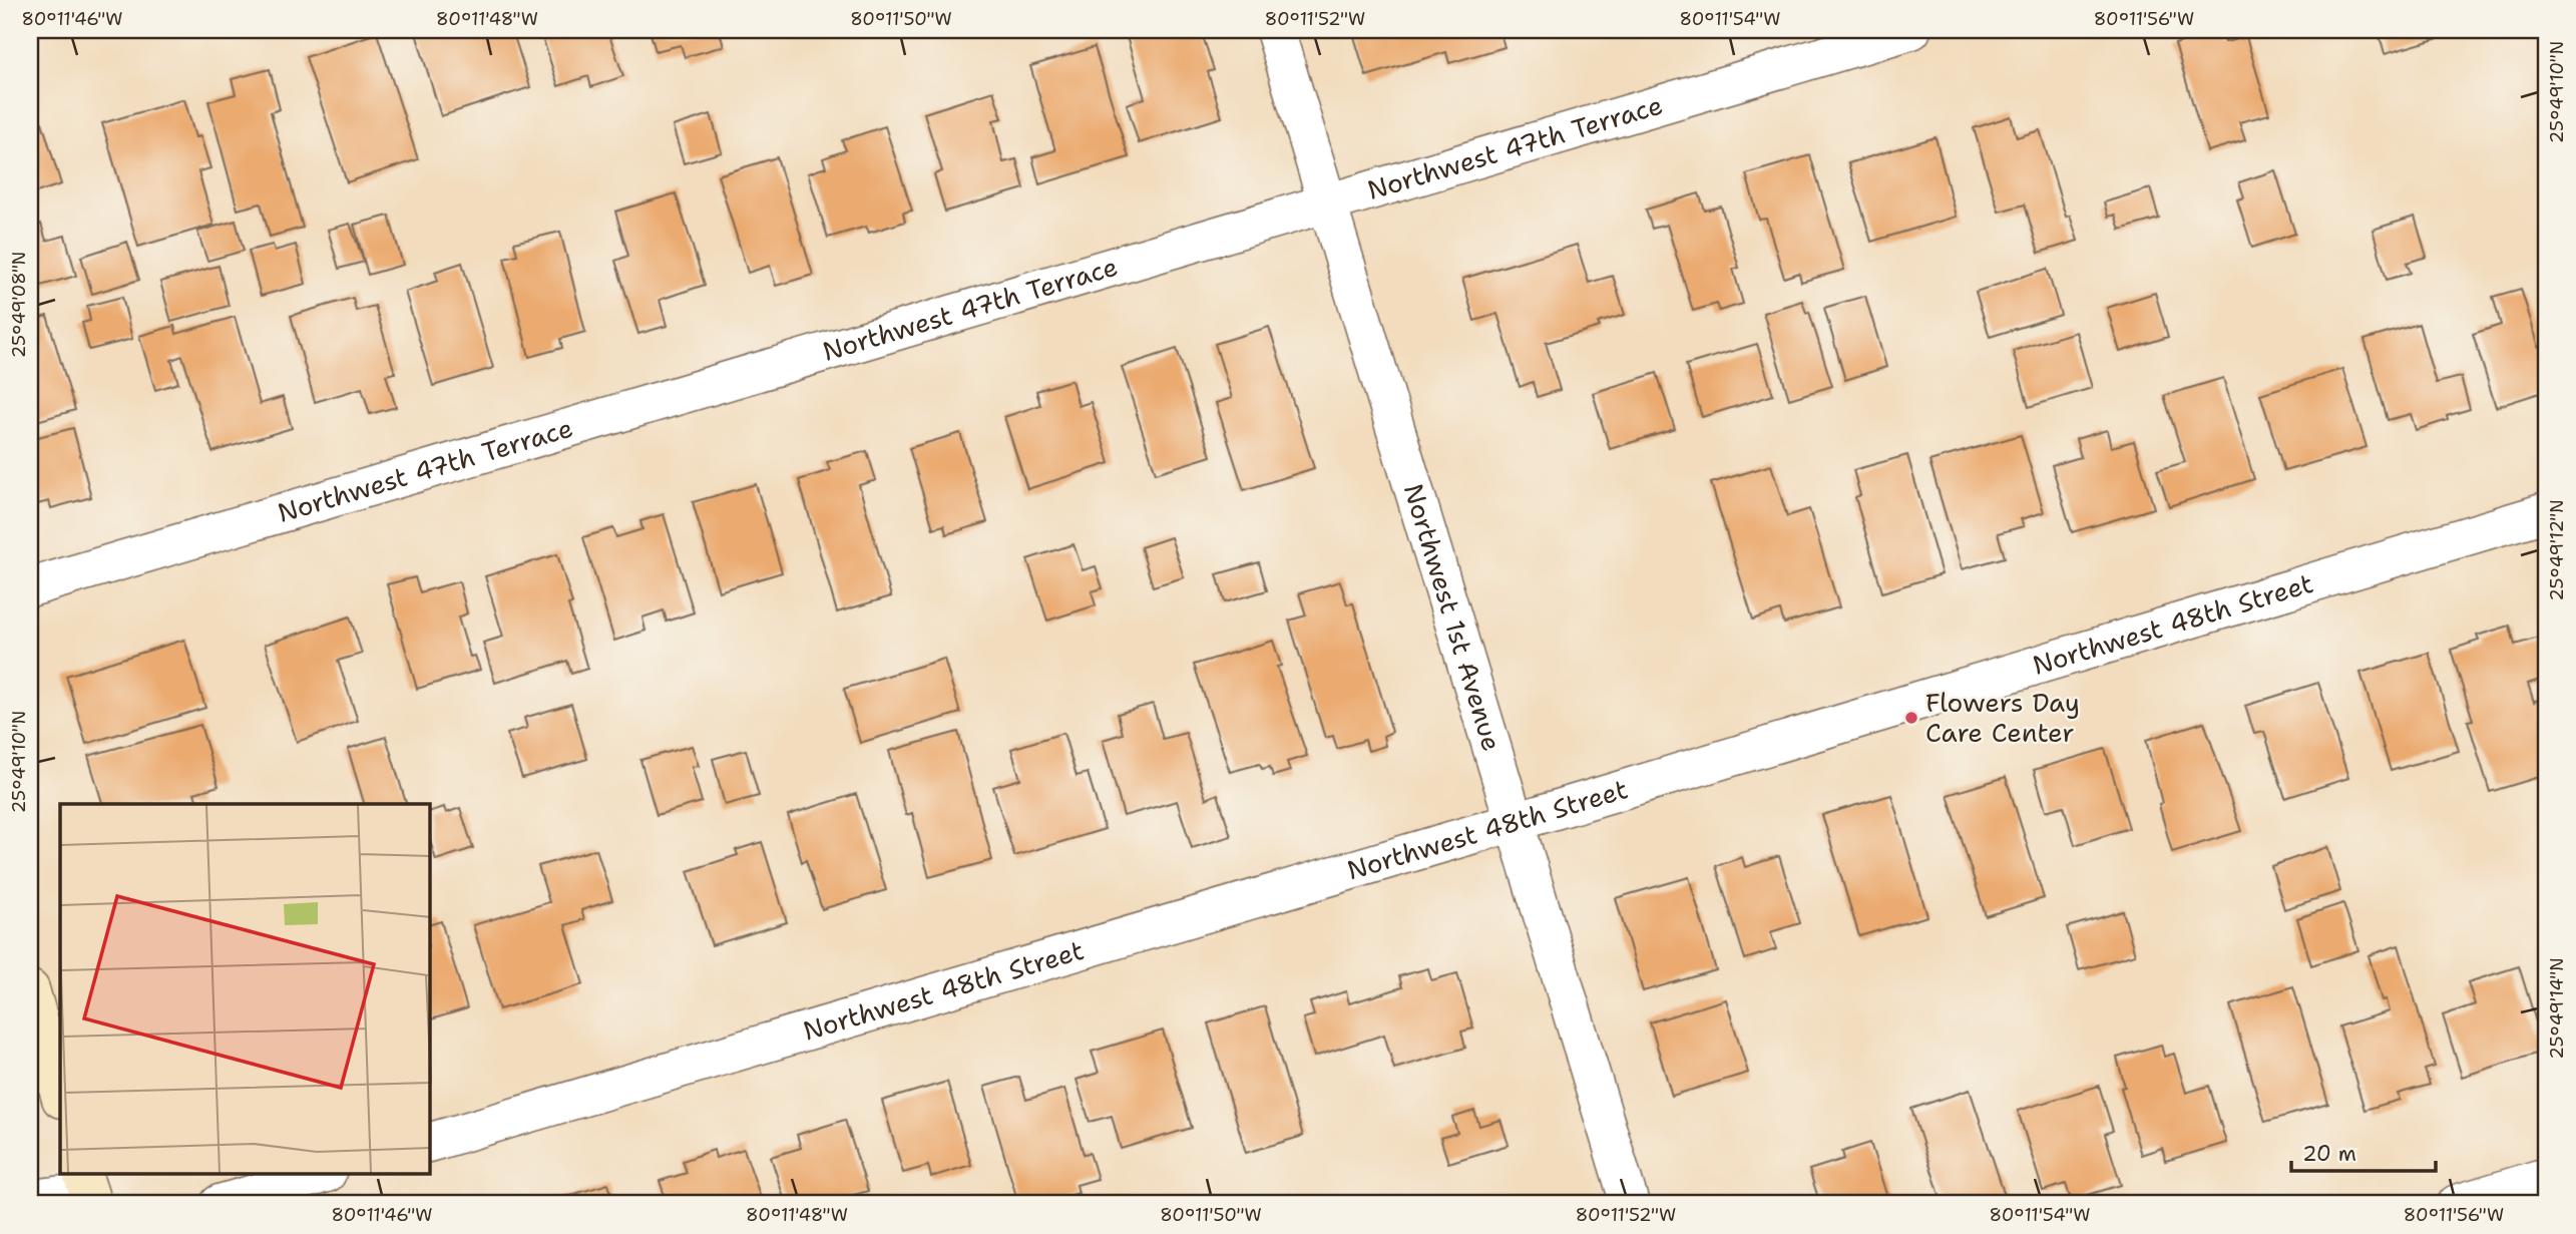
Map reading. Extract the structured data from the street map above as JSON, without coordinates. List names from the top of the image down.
{
  "streets": {
    "street": ["Northwest 47th Terrace", "Northwest 1st Avenue", "Northwest 48th Street"]
  },
  "crossings": [
    ["Northwest 47th Terrace", "Northwest 1st Avenue"],
    ["Northwest 1st Avenue", "Northwest 48th Street"]
  ],
  "places": ["Flowers Day Care Center"],
  "scale_bar": "20 m",
  "coordinates": [
    "80°11'46\"W",
    "80°11'48\"W",
    "80°11'50\"W",
    "80°11'52\"W",
    "80°11'54\"W",
    "80°11'56\"W",
    "25°49'10\"N",
    "25°49'08\"N",
    "25°49'12\"N",
    "25°49'14\"N"
  ]
}
